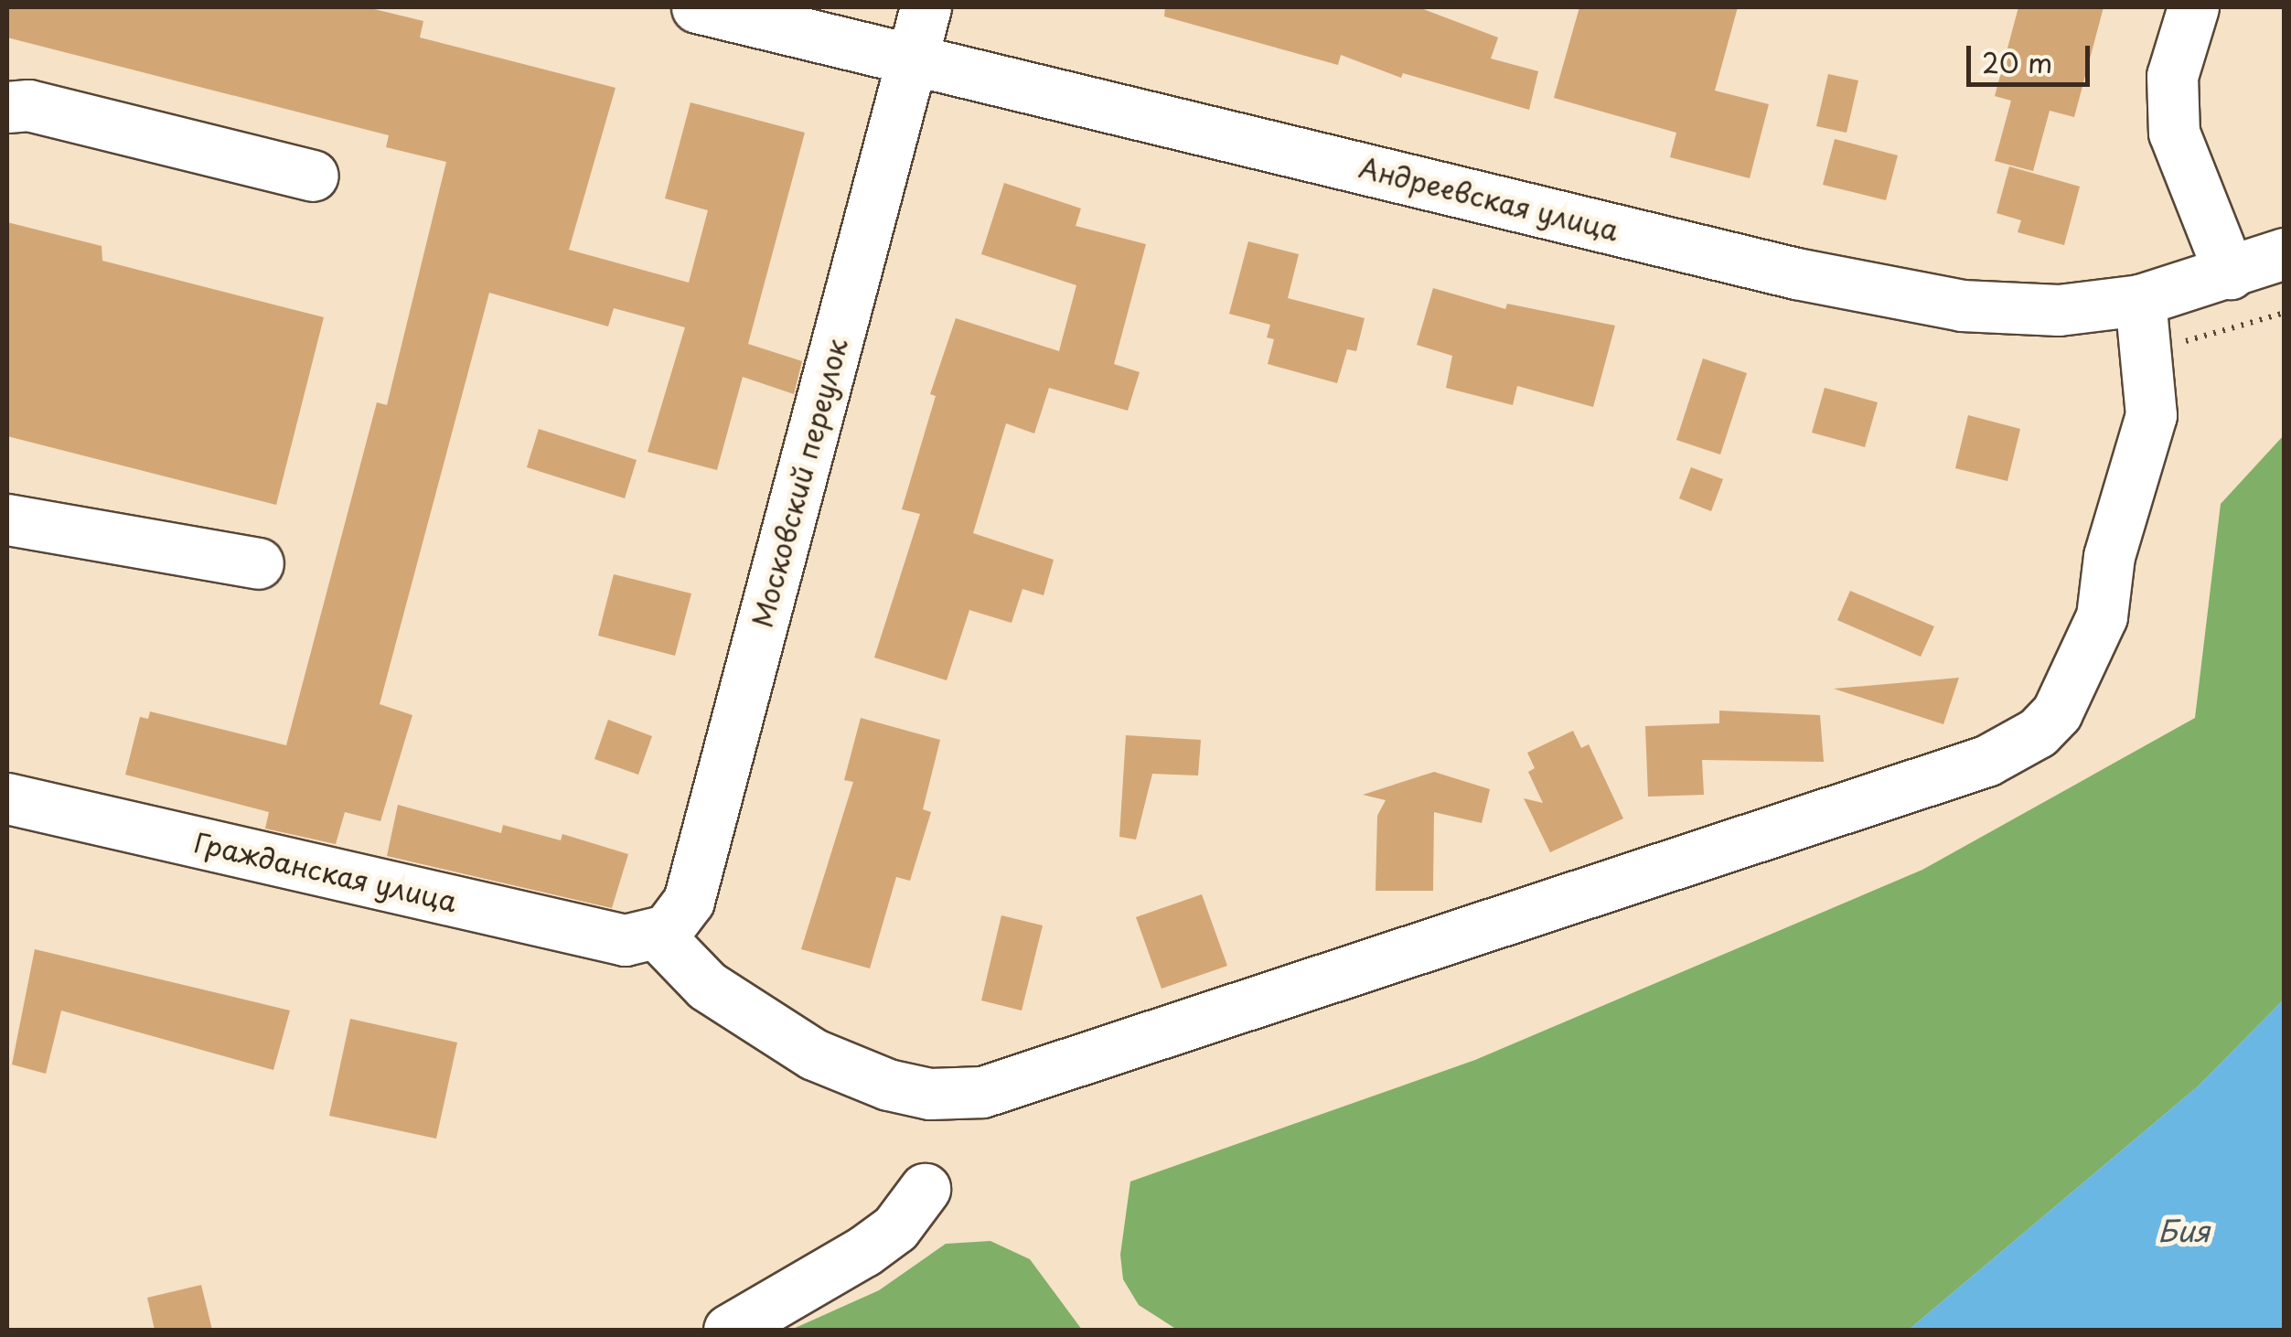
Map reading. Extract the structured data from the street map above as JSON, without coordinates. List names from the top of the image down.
{
  "streets": {
    "street": ["Андреевская улица", "Московский переулок", "Гражданская улица"]
  },
  "crossings": [
    ["Андреевская улица", "Московский переулок"],
    ["Московский переулок", "Гражданская улица"]
  ],
  "water": ["Бия"],
  "scale_bar": "20 m"
}
